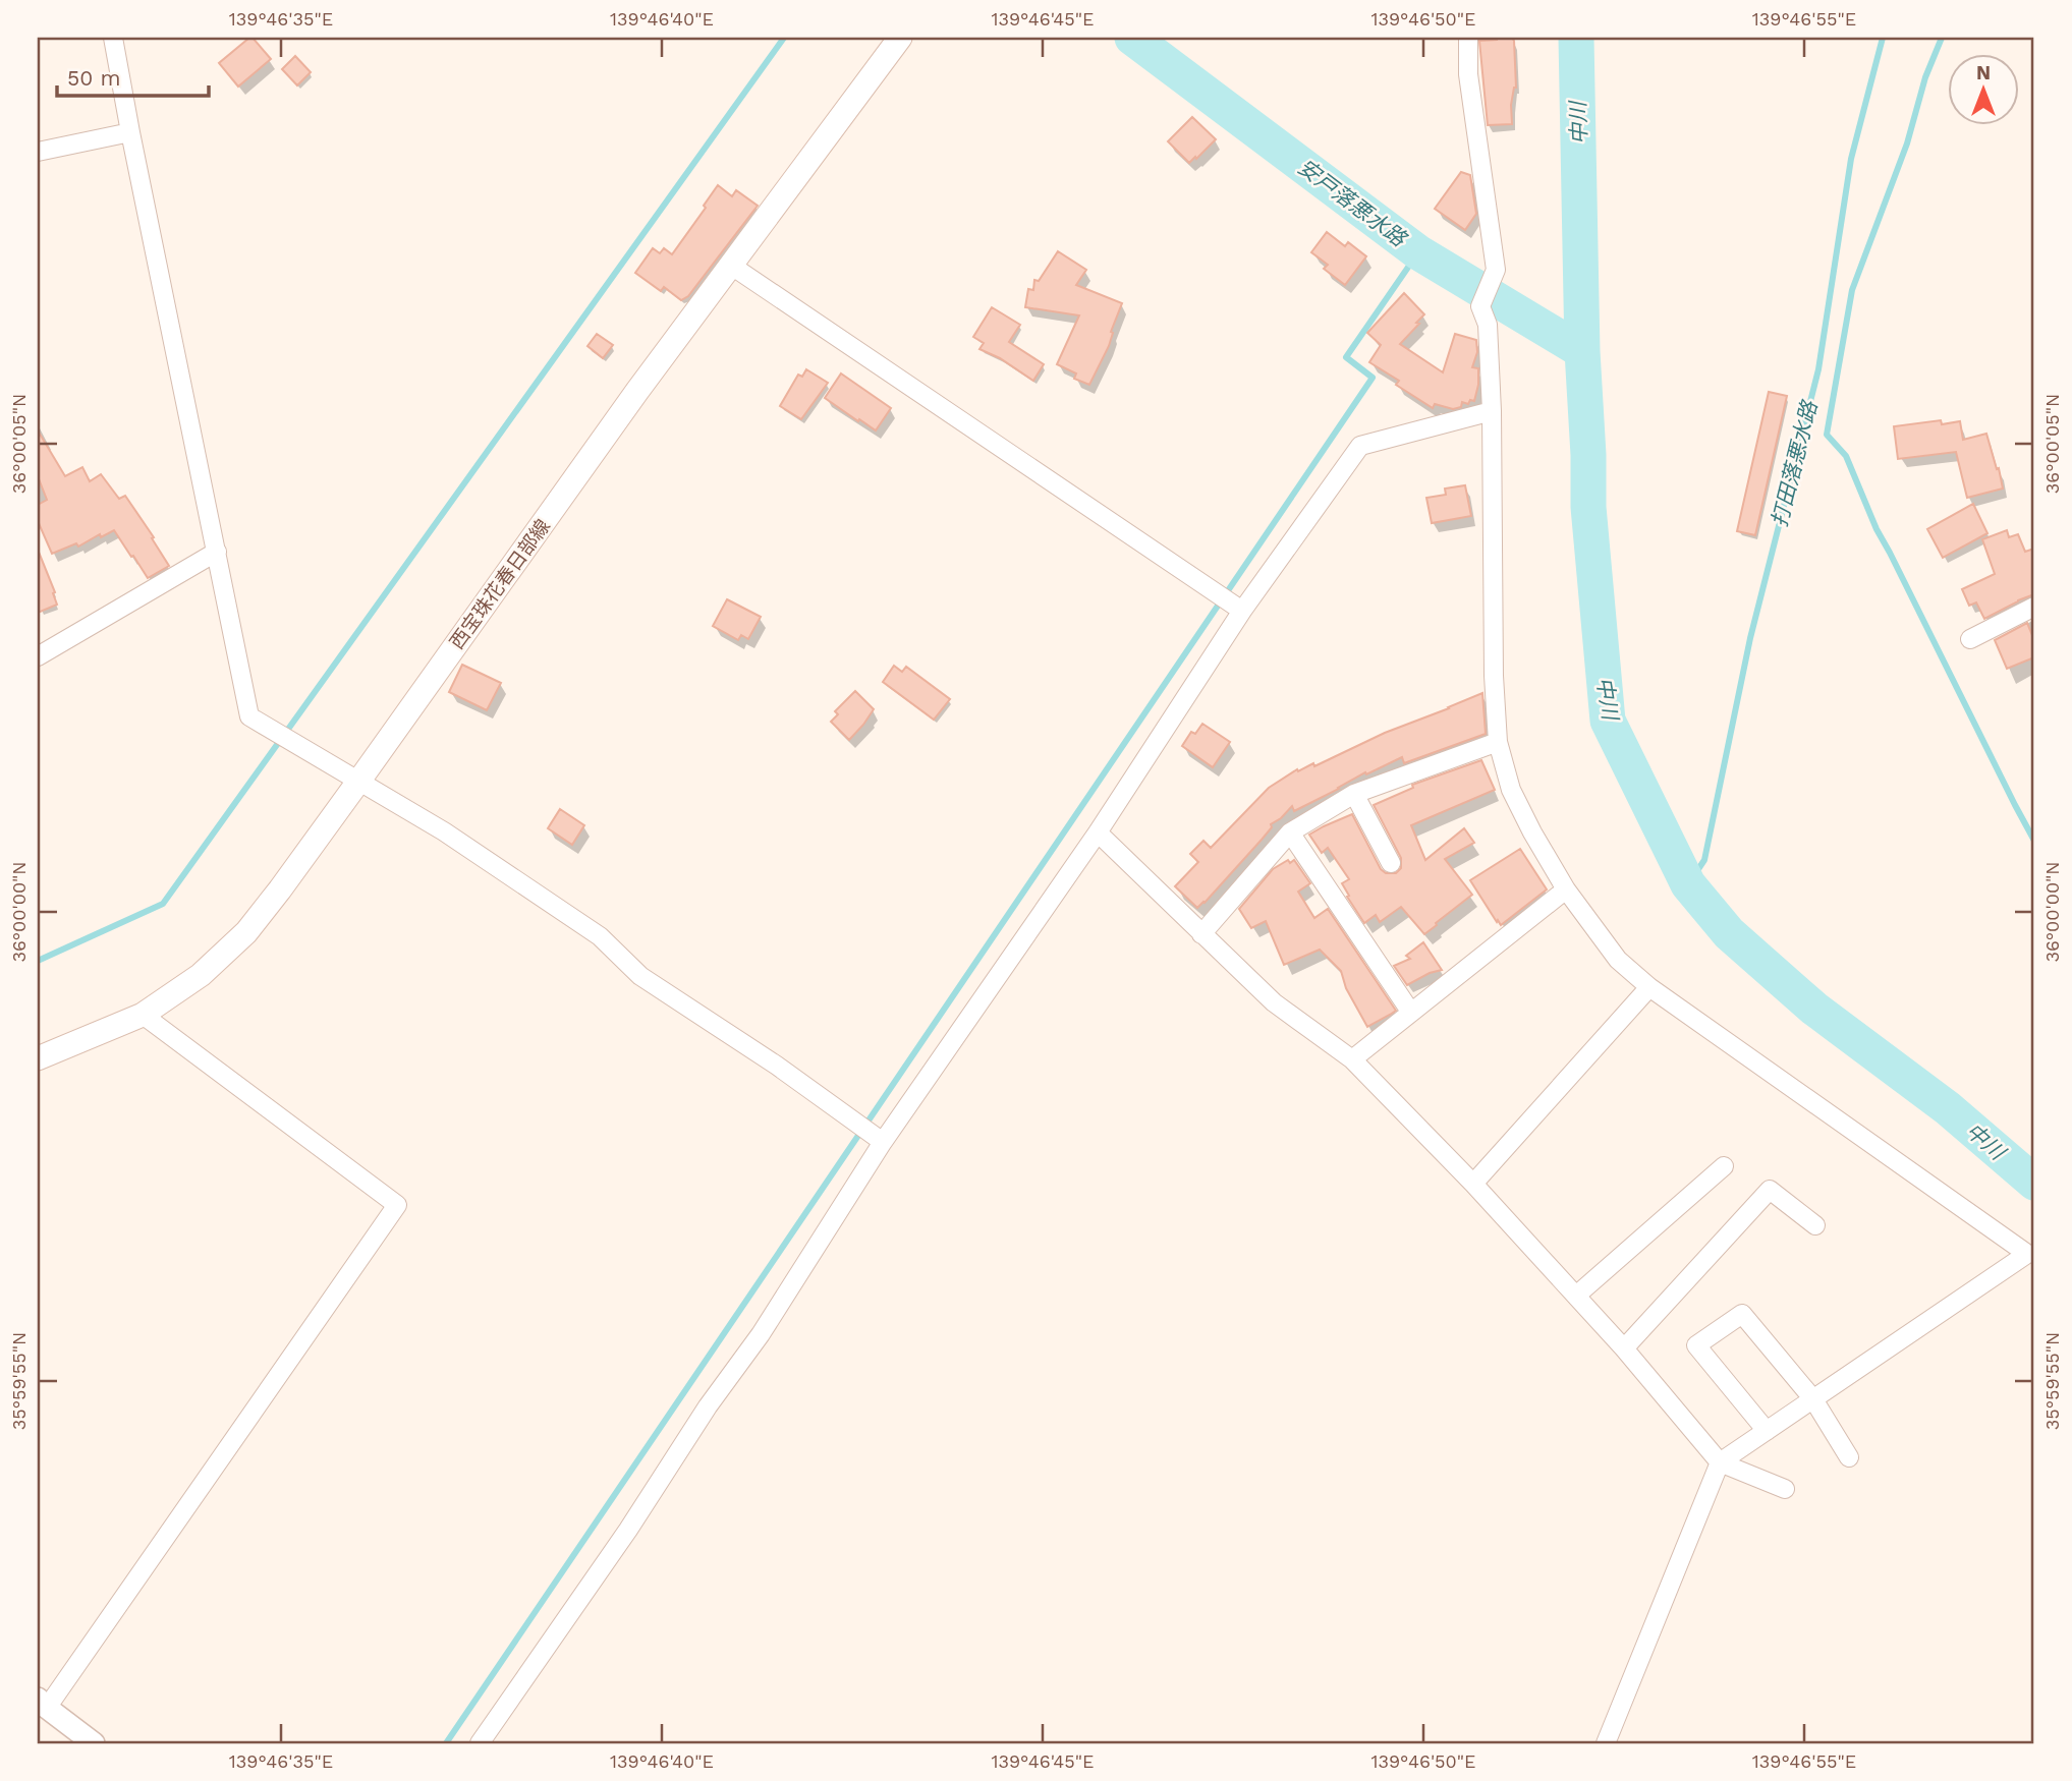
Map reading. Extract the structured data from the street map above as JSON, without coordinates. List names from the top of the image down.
{
  "streets": {
    "main road": ["西宝珠花春日部線"]
  },
  "water": ["中川", "安戸落悪水路", "打田落悪水路"],
  "scale_bar": "50 m",
  "north": "top",
  "coordinates": [
    "139°46'35\"E",
    "139°46'40\"E",
    "139°46'45\"E",
    "139°46'50\"E",
    "139°46'55\"E",
    "36°00'05\"N",
    "36°00'00\"N",
    "35°59'55\"N"
  ]
}
